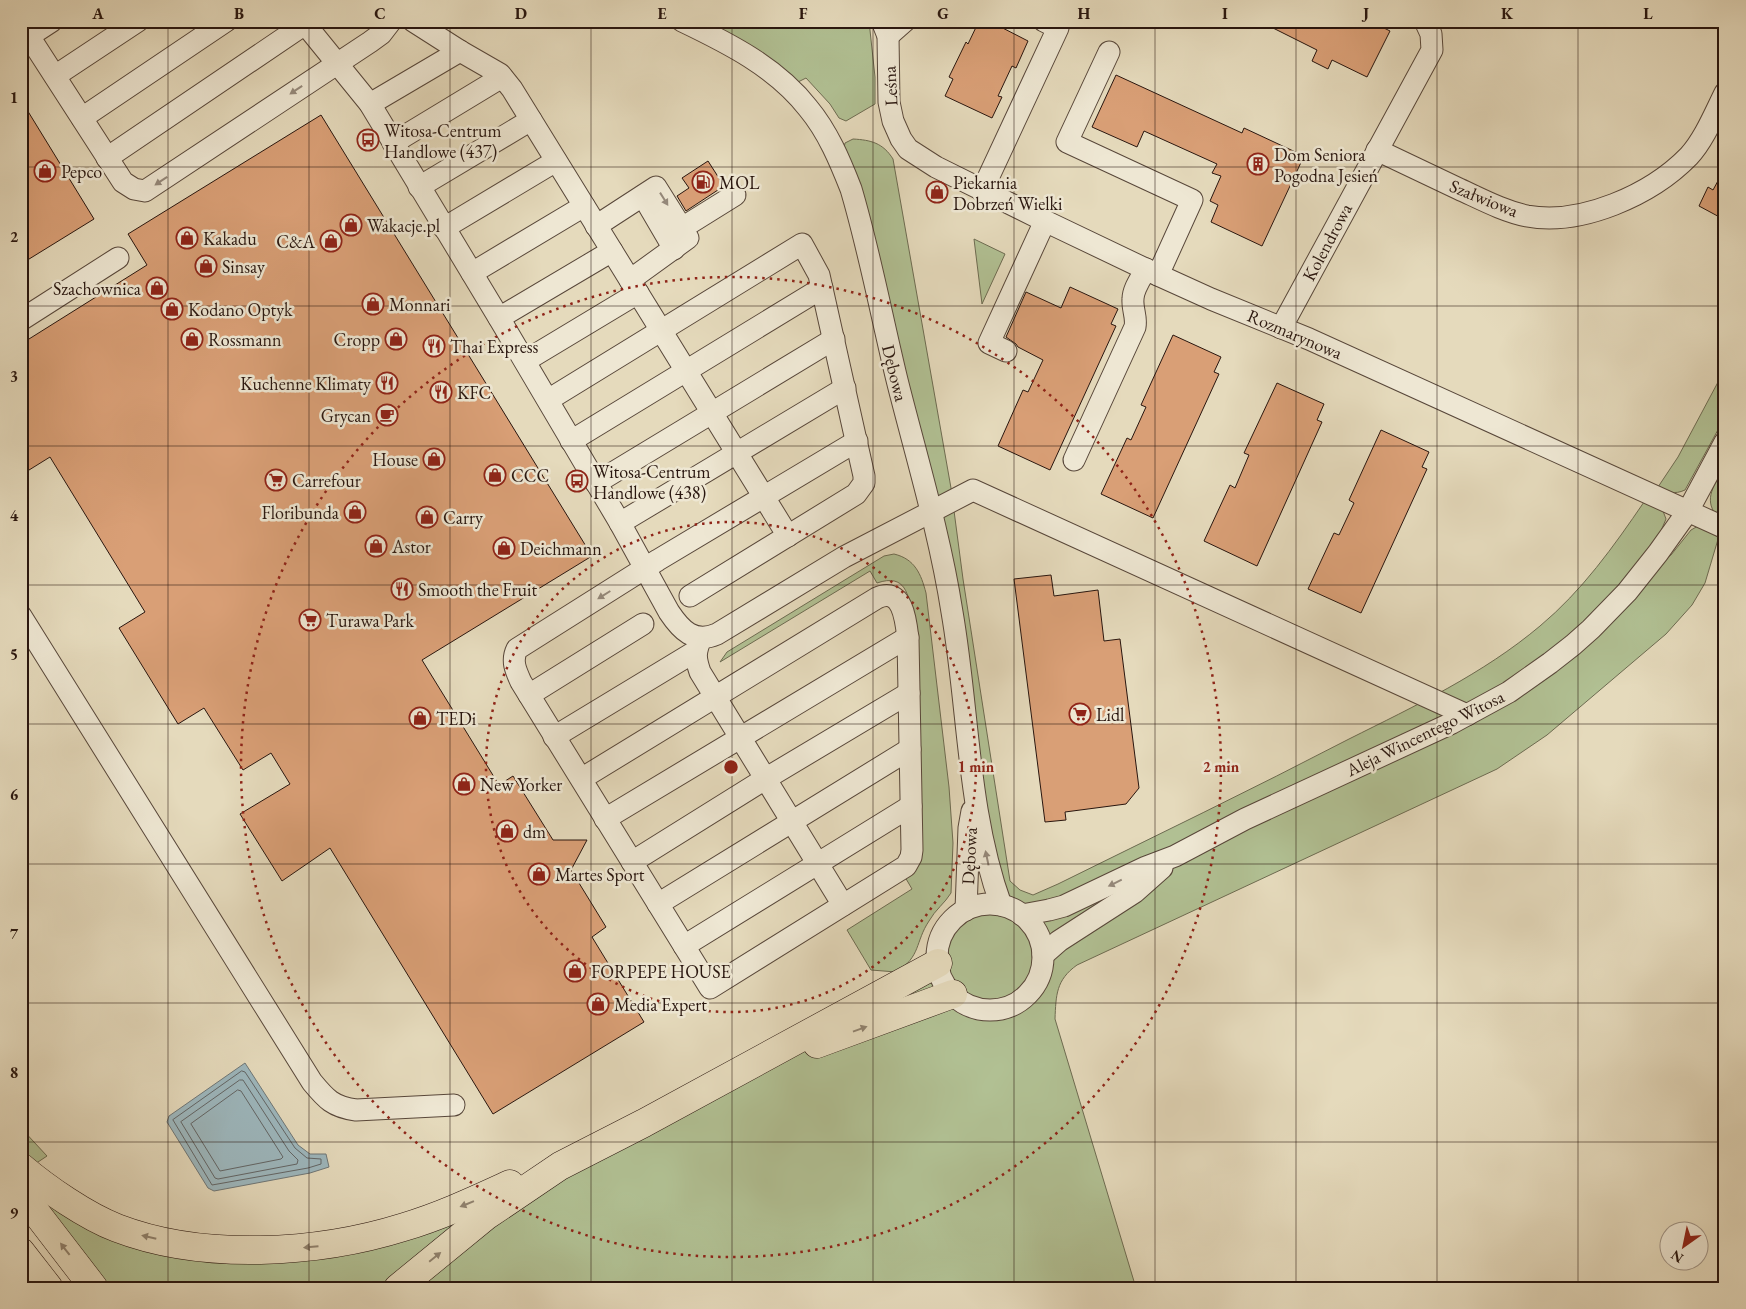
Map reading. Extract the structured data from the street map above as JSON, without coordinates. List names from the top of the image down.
{
  "streets": {
    "street": [
      "Leśna",
      "Szałwiowa",
      "Kolendrowa",
      "Rozmarynowa",
      "Dębowa",
      "Aleja Wincentego Witosa"
    ]
  },
  "crossings": [
    ["Leśna", "Rozmarynowa"],
    ["Szałwiowa", "Kolendrowa"],
    ["Kolendrowa", "Rozmarynowa"],
    ["Rozmarynowa", "Aleja Wincentego Witosa"],
    ["Dębowa", "Aleja Wincentego Witosa"]
  ],
  "places": {
    "bus stop": ["Witosa-Centrum Handlowe (437)", "Witosa-Centrum Handlowe (438)"],
    "building": ["Dom Seniora Pogodna Jesień"],
    "shop": [
      "Pepco",
      "Piekarnia Dobrzeń Wielki",
      "Wakacje.pl",
      "Kakadu",
      "C&A",
      "Sinsay",
      "Szachownica",
      "Monnari",
      "Kodano Optyk",
      "Rossmann",
      "Cropp",
      "House",
      "CCC",
      "Floribunda",
      "Carry",
      "Astor",
      "Deichmann",
      "TEDi",
      "New Yorker",
      "dm",
      "Martes Sport",
      "FORPEPE HOUSE",
      "Media Expert"
    ],
    "fuel station": ["MOL"],
    "restaurant": [
      "Thai Express",
      "Kuchenne Klimaty",
      "KFC",
      "Smooth the Fruit"
    ],
    "cafe": ["Grycan"],
    "supermarket": ["Carrefour", "Turawa Park", "Lidl"]
  },
  "north": "bottom left",
  "grid": {
    "columns": [
      "A",
      "B",
      "C",
      "D",
      "E",
      "F",
      "G",
      "H",
      "I",
      "J",
      "K",
      "L"
    ],
    "rows": [
      "1",
      "2",
      "3",
      "4",
      "5",
      "6",
      "7",
      "8",
      "9"
    ]
  },
  "rings": ["1 min", "2 min"]
}
